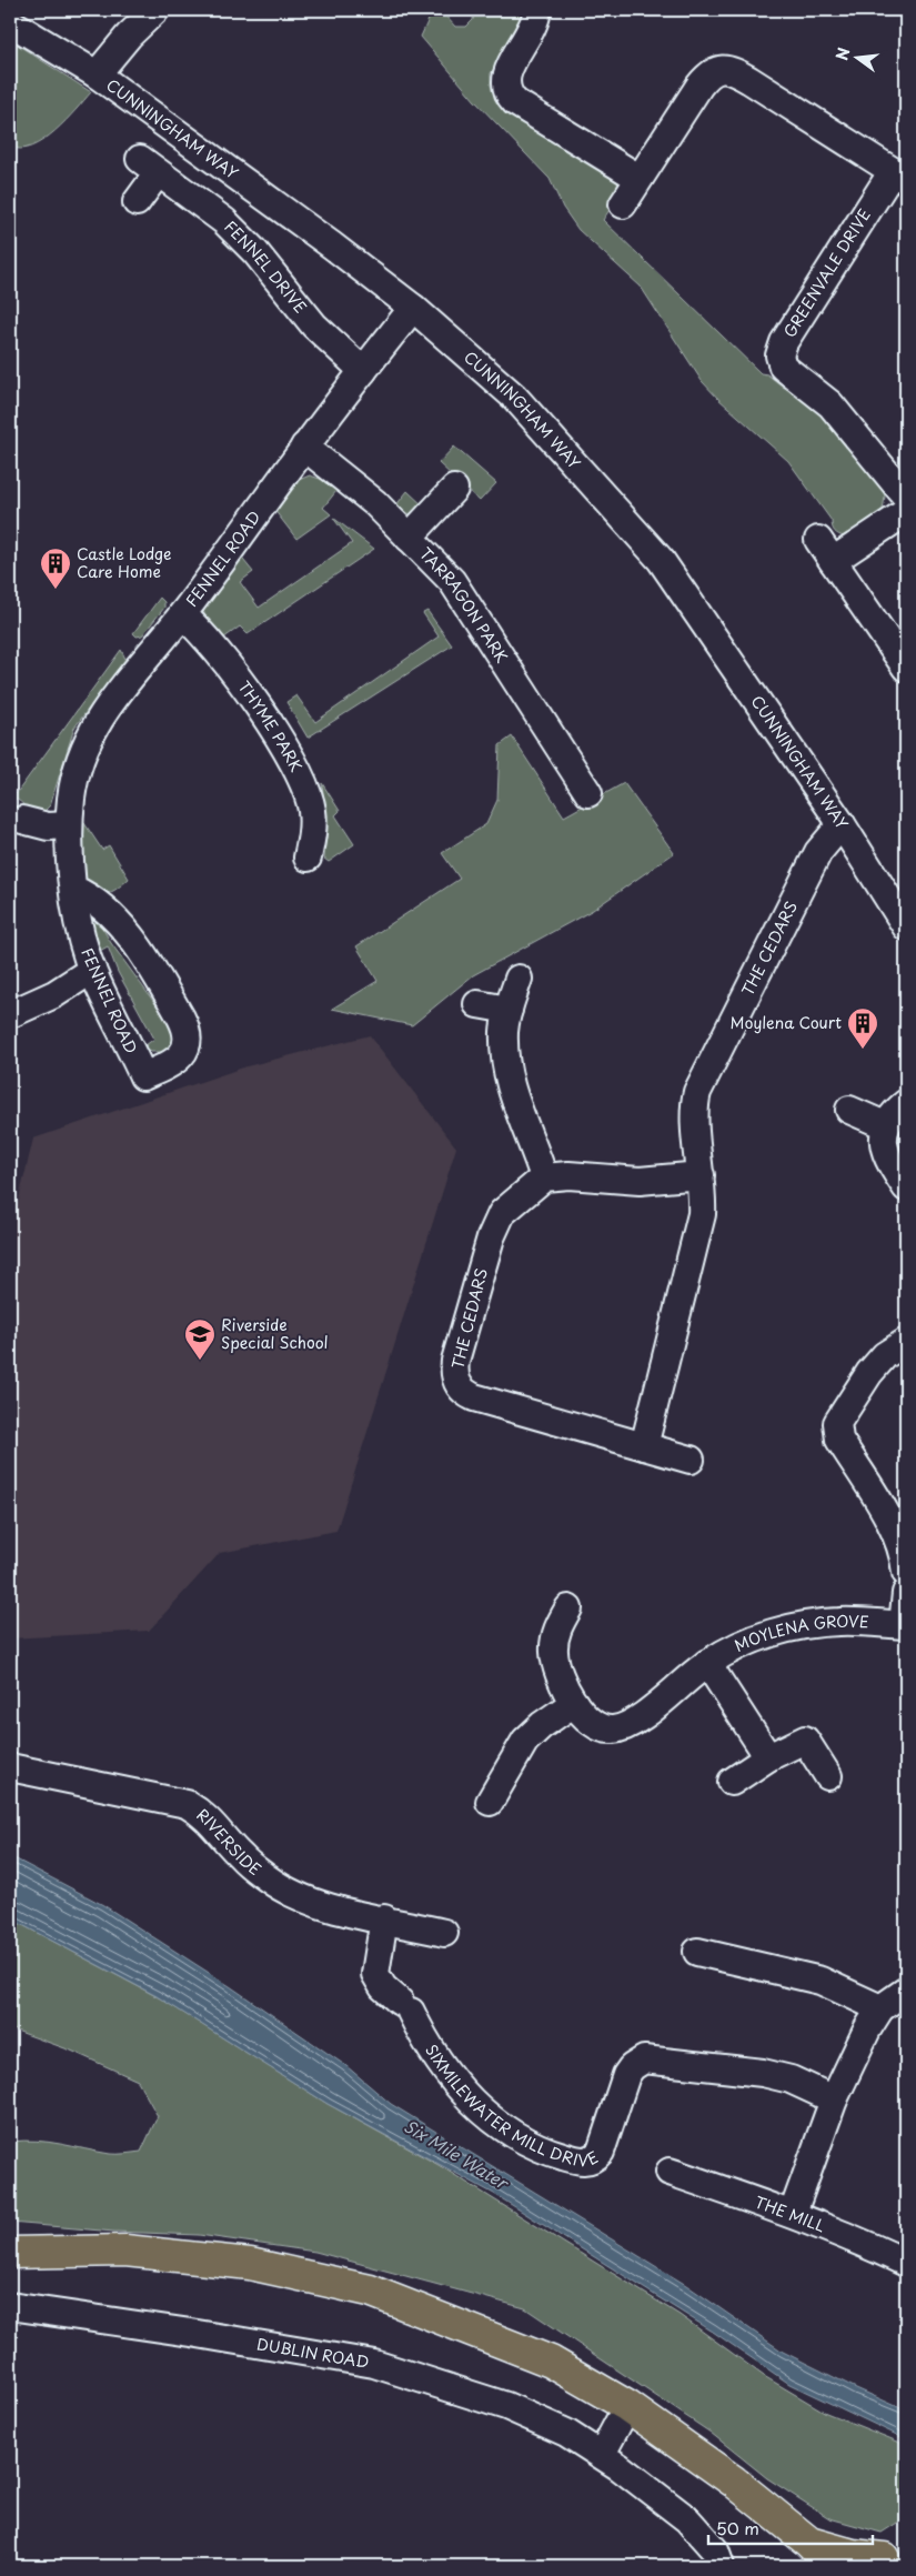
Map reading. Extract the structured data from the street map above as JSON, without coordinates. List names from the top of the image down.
{
  "streets": {
    "street": [
      "CUNNINGHAM WAY",
      "FENNEL DRIVE",
      "GREENVALE DRIVE",
      "FENNEL ROAD",
      "TARRAGON PARK",
      "THYME PARK",
      "THE CEDARS",
      "MOYLENA GROVE",
      "RIVERSIDE",
      "SIXMILEWATER MILL DRIVE",
      "THE MILL",
      "DUBLIN ROAD"
    ]
  },
  "crossings": [
    ["CUNNINGHAM WAY", "FENNEL ROAD"],
    ["CUNNINGHAM WAY", "THE CEDARS"],
    ["FENNEL DRIVE", "FENNEL ROAD"],
    ["FENNEL ROAD", "TARRAGON PARK"],
    ["FENNEL ROAD", "THYME PARK"],
    ["RIVERSIDE", "SIXMILEWATER MILL DRIVE"]
  ],
  "water": ["Six Mile Water"],
  "places": {
    "building": ["Castle Lodge Care Home", "Moylena Court"],
    "school or university": ["Riverside Special School"]
  },
  "scale_bar": "50 m",
  "north": "left"
}
